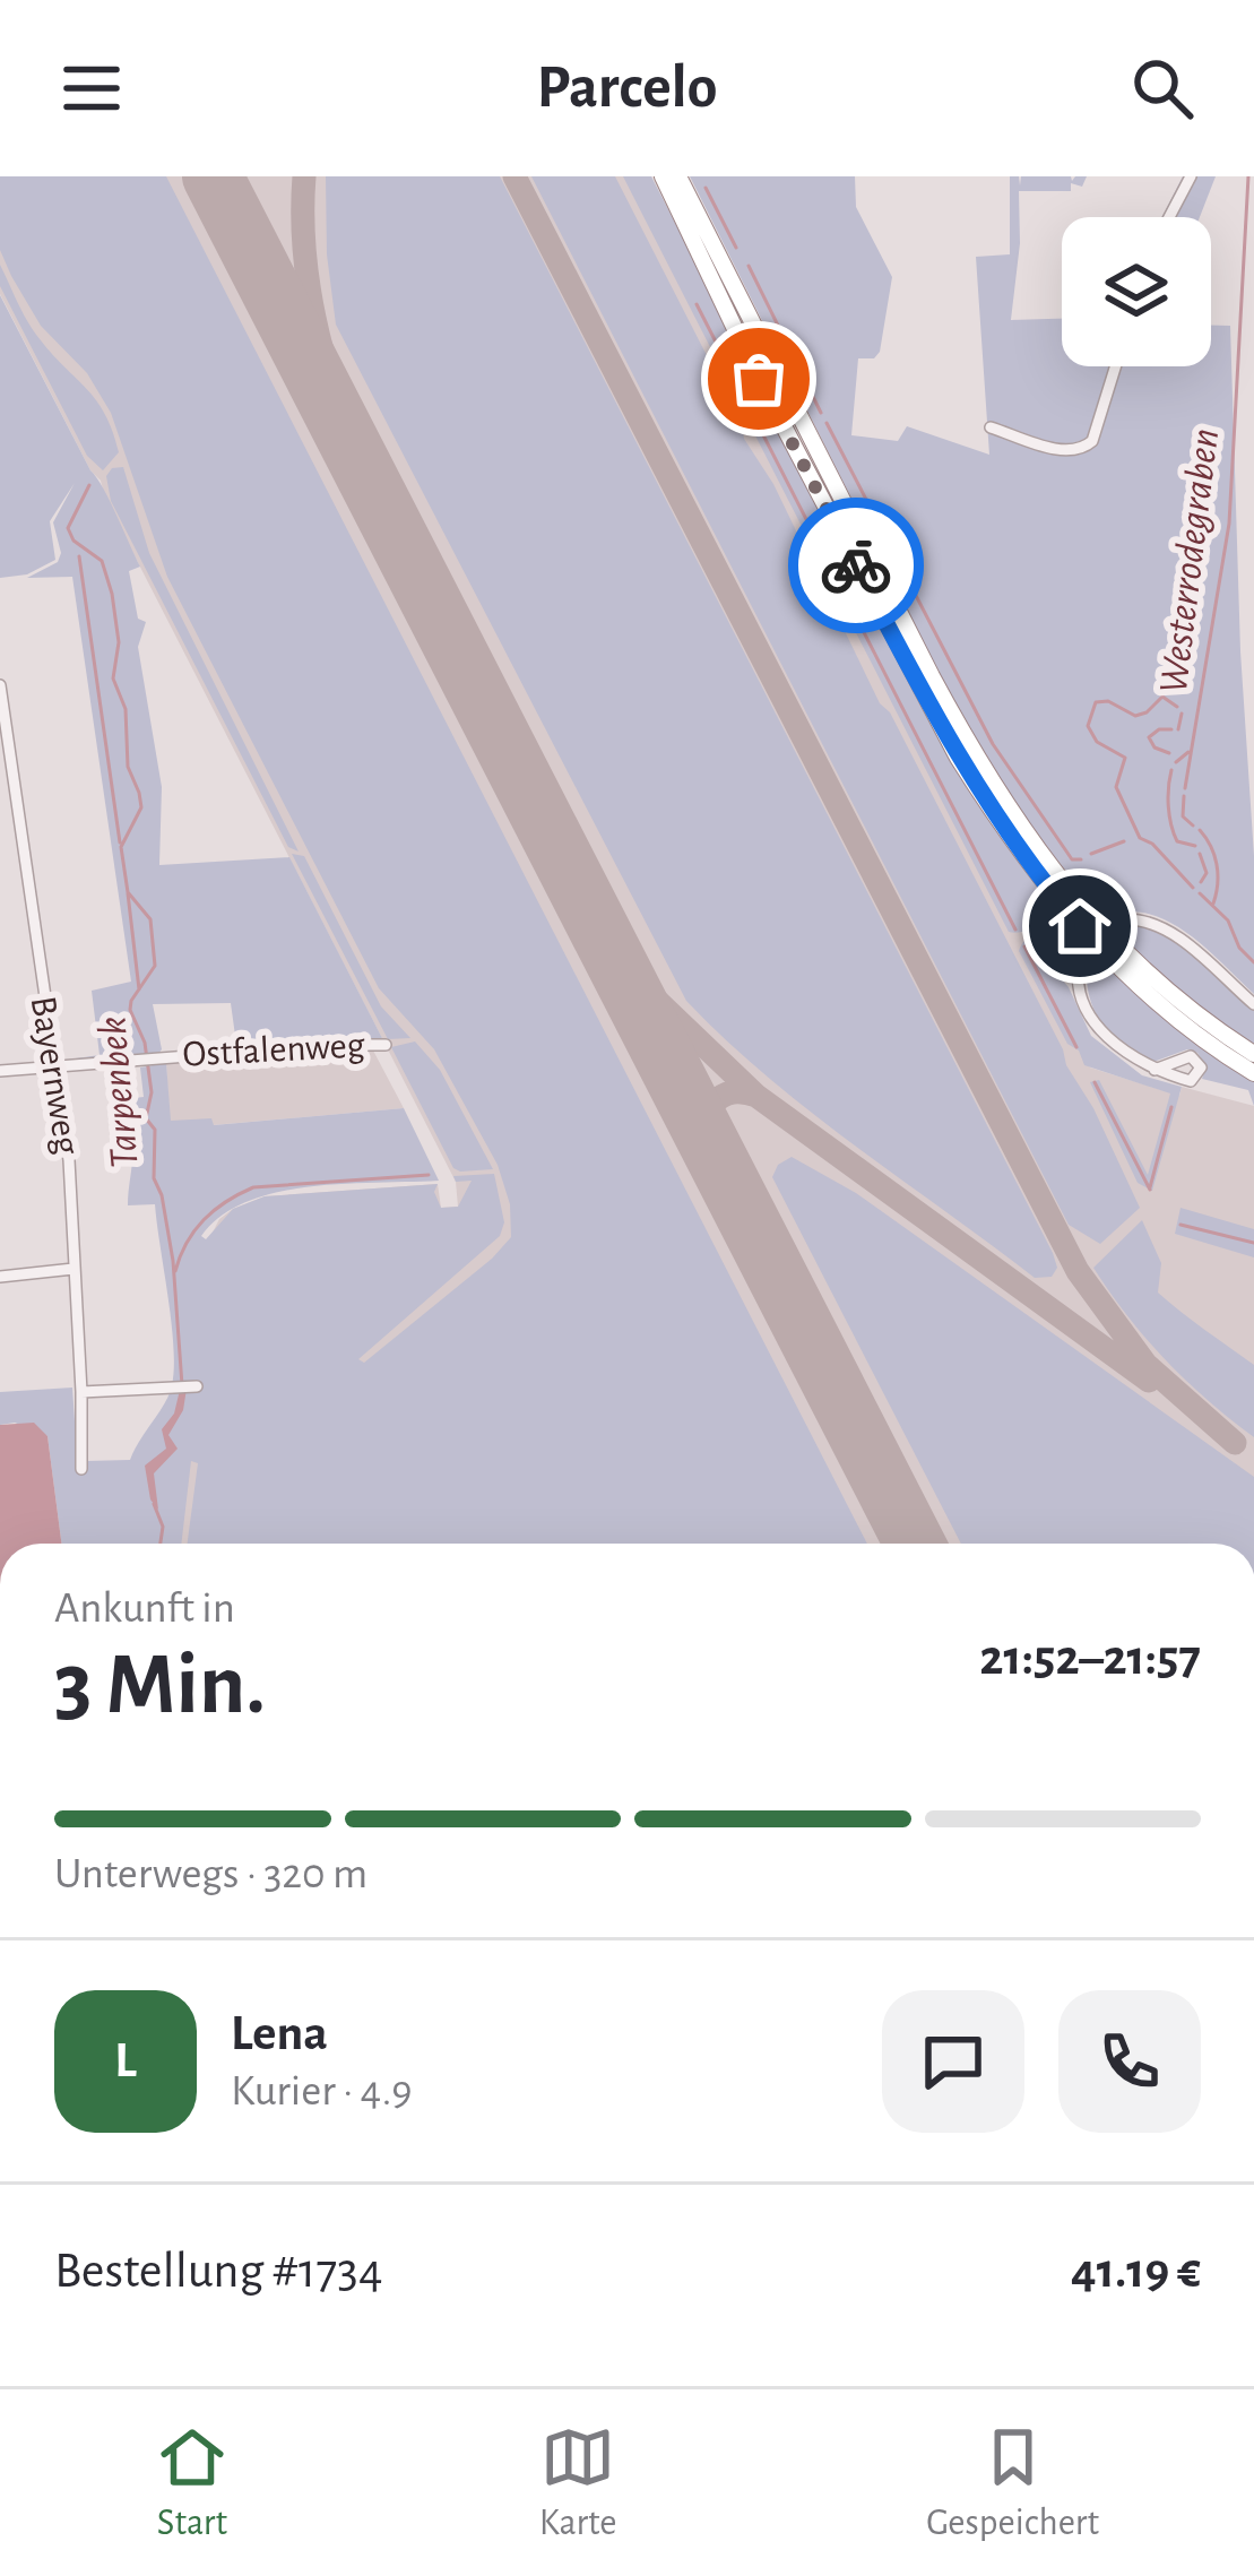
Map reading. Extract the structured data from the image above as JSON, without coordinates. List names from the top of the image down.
{
  "streets": {
    "street": ["Ostfalenweg", "Bayernweg"]
  },
  "crossings": [
    ["Ostfalenweg", "Bayernweg"]
  ],
  "water": ["Westerrodegraben", "Tarpenbek"],
  "page": {
    "header": "Parcelo",
    "heading": ["3 Min.", "Ankunft in", "21:52–21:57"],
    "panel": [
      "Lena",
      "Kurier · 4.9",
      "Bestellung #1734",
      "41.19 €"
    ],
    "bar": "Unterwegs · 320 m",
    "round": "L",
    "tabs": ["Start", "Karte", "Gespeichert"]
  }
}
